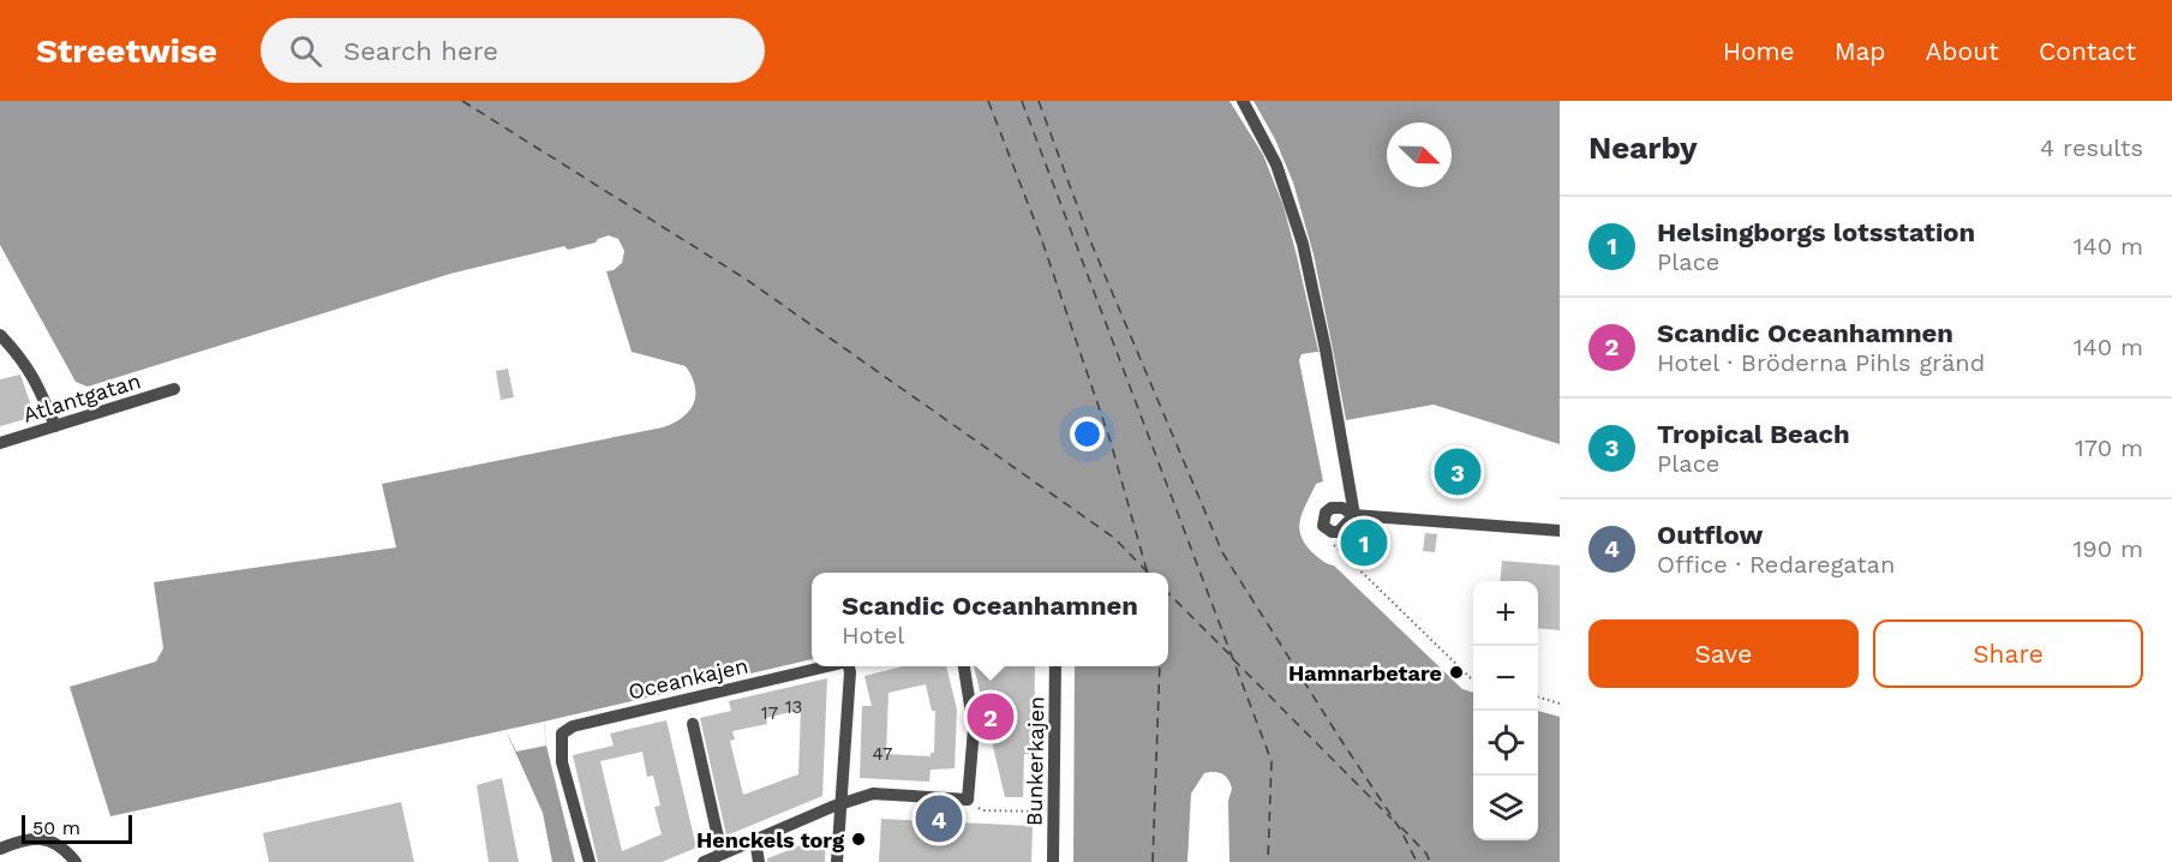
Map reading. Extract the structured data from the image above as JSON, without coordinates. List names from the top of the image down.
{
  "streets": {
    "street": ["Atlantgatan", "Oceankajen", "Bunkerkajen"]
  },
  "places": ["Hamnarbetare", "Henckels torg"],
  "house_numbers": ["13", "17", "47"],
  "scale_bar": "50 m",
  "north": "bottom right",
  "page": {
    "header": "Streetwise",
    "search": "Search here",
    "nav": [
      "Home",
      "Map",
      "About",
      "Contact"
    ],
    "heading": ["Nearby", "4 results"],
    "list": [
      {
        "mark": "1",
        "name": "Helsingborgs lotsstation",
        "note": "Place",
        "value": "140 m"
      },
      {
        "mark": "2",
        "name": "Scandic Oceanhamnen",
        "note": "Hotel · Bröderna Pihls gränd",
        "value": "140 m"
      },
      {
        "mark": "3",
        "name": "Tropical Beach",
        "note": "Place",
        "value": "170 m"
      },
      {
        "mark": "4",
        "name": "Outflow",
        "note": "Office · Redaregatan",
        "value": "190 m"
      }
    ],
    "pins": [
      "3",
      "1",
      "2",
      "4"
    ],
    "popup": ["Scandic Oceanhamnen", "Hotel"],
    "map_buttons": ["+", "−"],
    "buttons": ["Save", "Share"],
    "scale": "50 m"
  }
}
